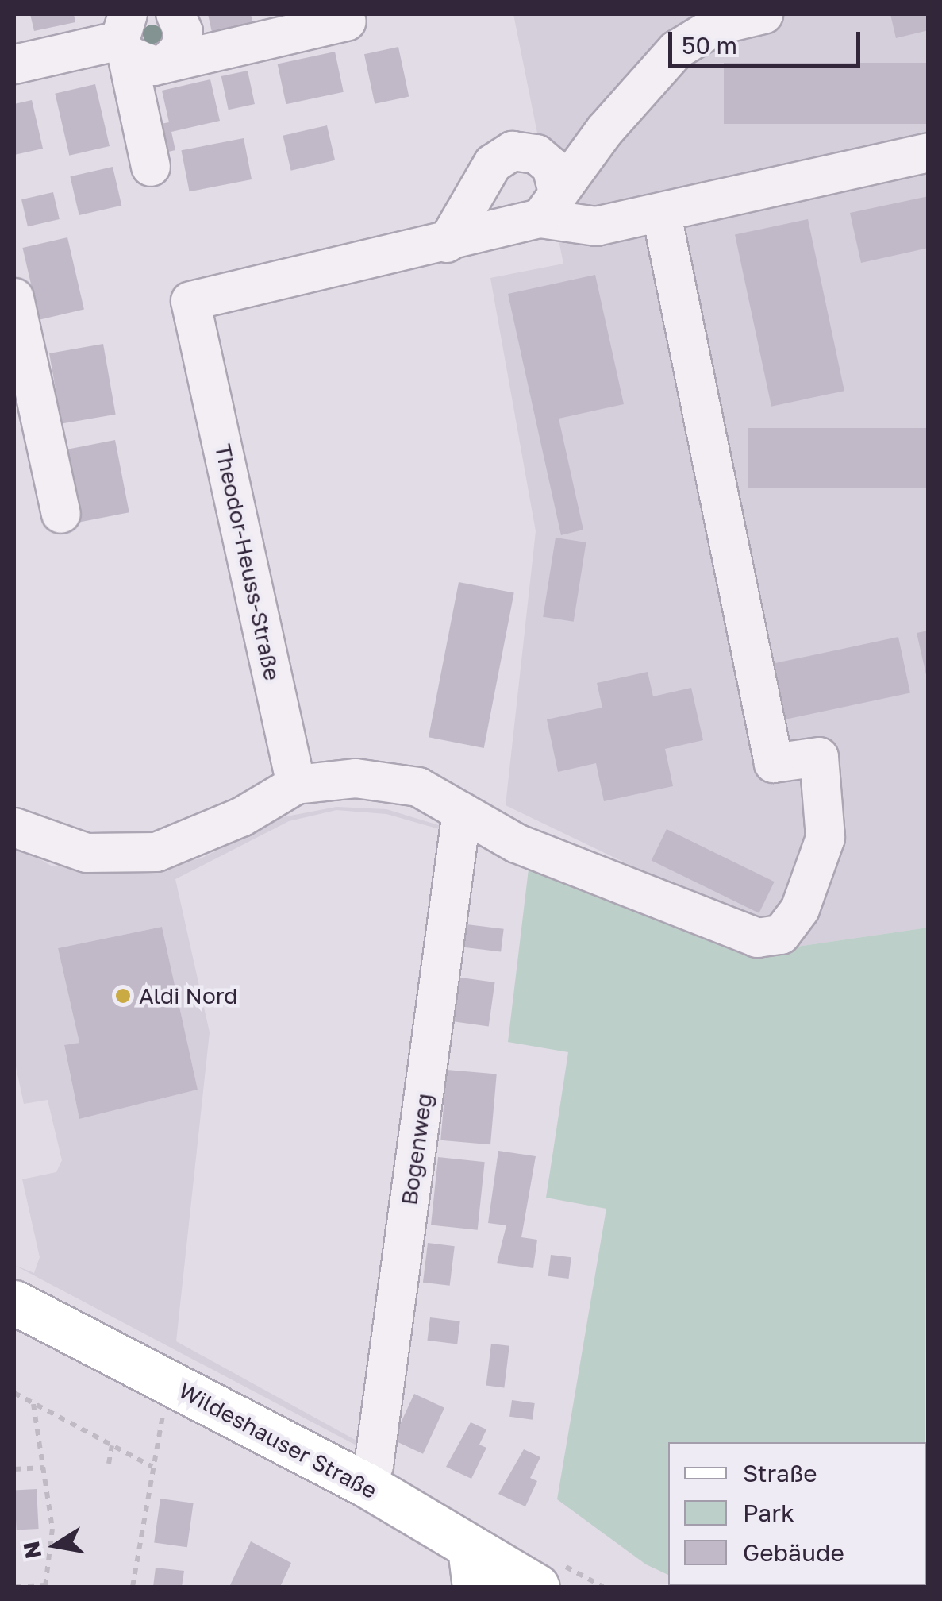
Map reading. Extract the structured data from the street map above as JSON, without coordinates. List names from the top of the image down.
{
  "streets": {
    "main road": ["Wildeshauser Straße"],
    "street": ["Theodor-Heuss-Straße", "Bogenweg"]
  },
  "crossings": [
    ["Bogenweg", "Wildeshauser Straße"]
  ],
  "places": ["Aldi Nord"],
  "legend": ["Straße", "Park", "Gebäude"],
  "scale_bar": "50 m",
  "north": "left"
}
